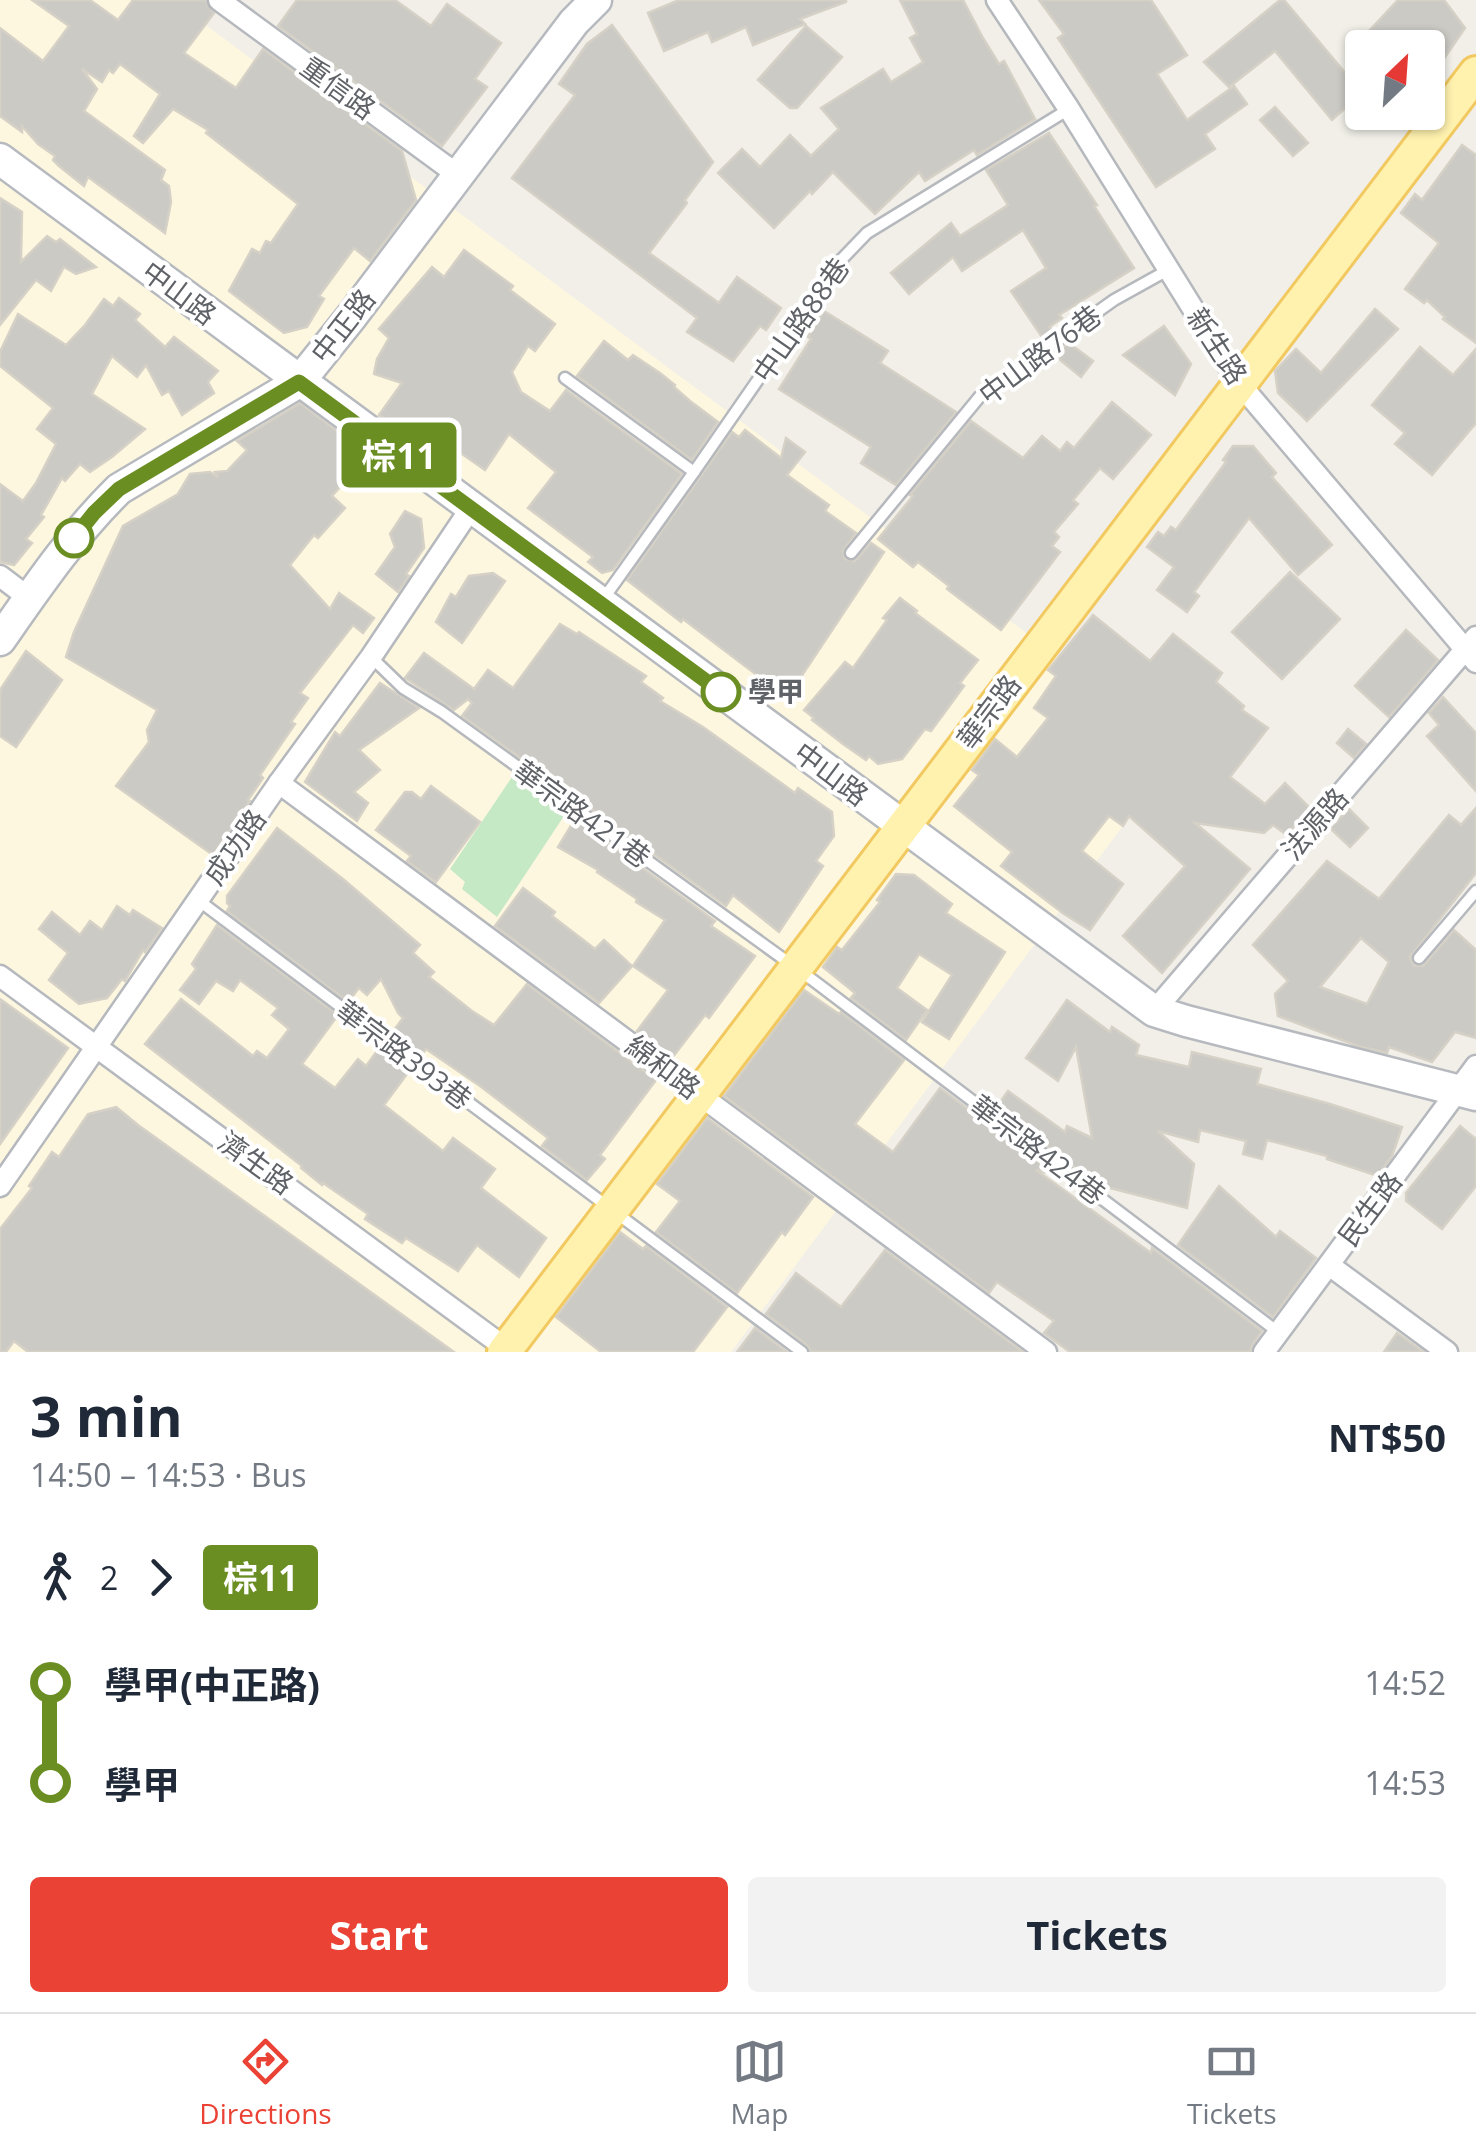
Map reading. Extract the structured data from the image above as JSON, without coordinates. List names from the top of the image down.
{
  "streets": {
    "main road": ["中山路", "中正路", "華宗路"],
    "street": [
      "重信路",
      "新生路",
      "法源路",
      "成功路",
      "綿和路",
      "濟生路",
      "民生路"
    ],
    "lane": [
      "中山路88巷",
      "中山路76巷",
      "華宗路421巷",
      "華宗路393巷",
      "華宗路424巷"
    ]
  },
  "crossings": [
    ["重信路", "中正路"],
    ["中山路", "中山路88巷"],
    ["中山路", "中正路"],
    ["中山路", "華宗路"],
    ["中山路", "法源路"],
    ["中山路", "成功路"],
    ["中山路", "民生路"],
    ["中山路88巷", "新生路"],
    ["新生路", "中山路76巷"],
    ["新生路", "華宗路"],
    ["新生路", "法源路"],
    ["華宗路", "華宗路421巷"],
    ["華宗路", "華宗路393巷"],
    ["華宗路", "綿和路"],
    ["華宗路", "華宗路424巷"],
    ["華宗路", "濟生路"],
    ["華宗路421巷", "成功路"],
    ["華宗路421巷", "華宗路424巷"],
    ["成功路", "華宗路393巷"],
    ["成功路", "綿和路"],
    ["成功路", "濟生路"],
    ["華宗路424巷", "民生路"]
  ],
  "places": ["學甲"],
  "lines": ["bus line 棕11"],
  "north": "top right",
  "page": {
    "on_map": "棕11",
    "heading": ["3 min", "14:50 – 14:53 · Bus", "NT$50"],
    "legs": ["2", "棕11"],
    "list": [
      {
        "name": "學甲(中正路)",
        "value": "14:52"
      },
      {
        "name": "學甲",
        "value": "14:53"
      }
    ],
    "buttons": ["Start", "Tickets"],
    "tabs": ["Directions", "Map", "Tickets"]
  }
}
